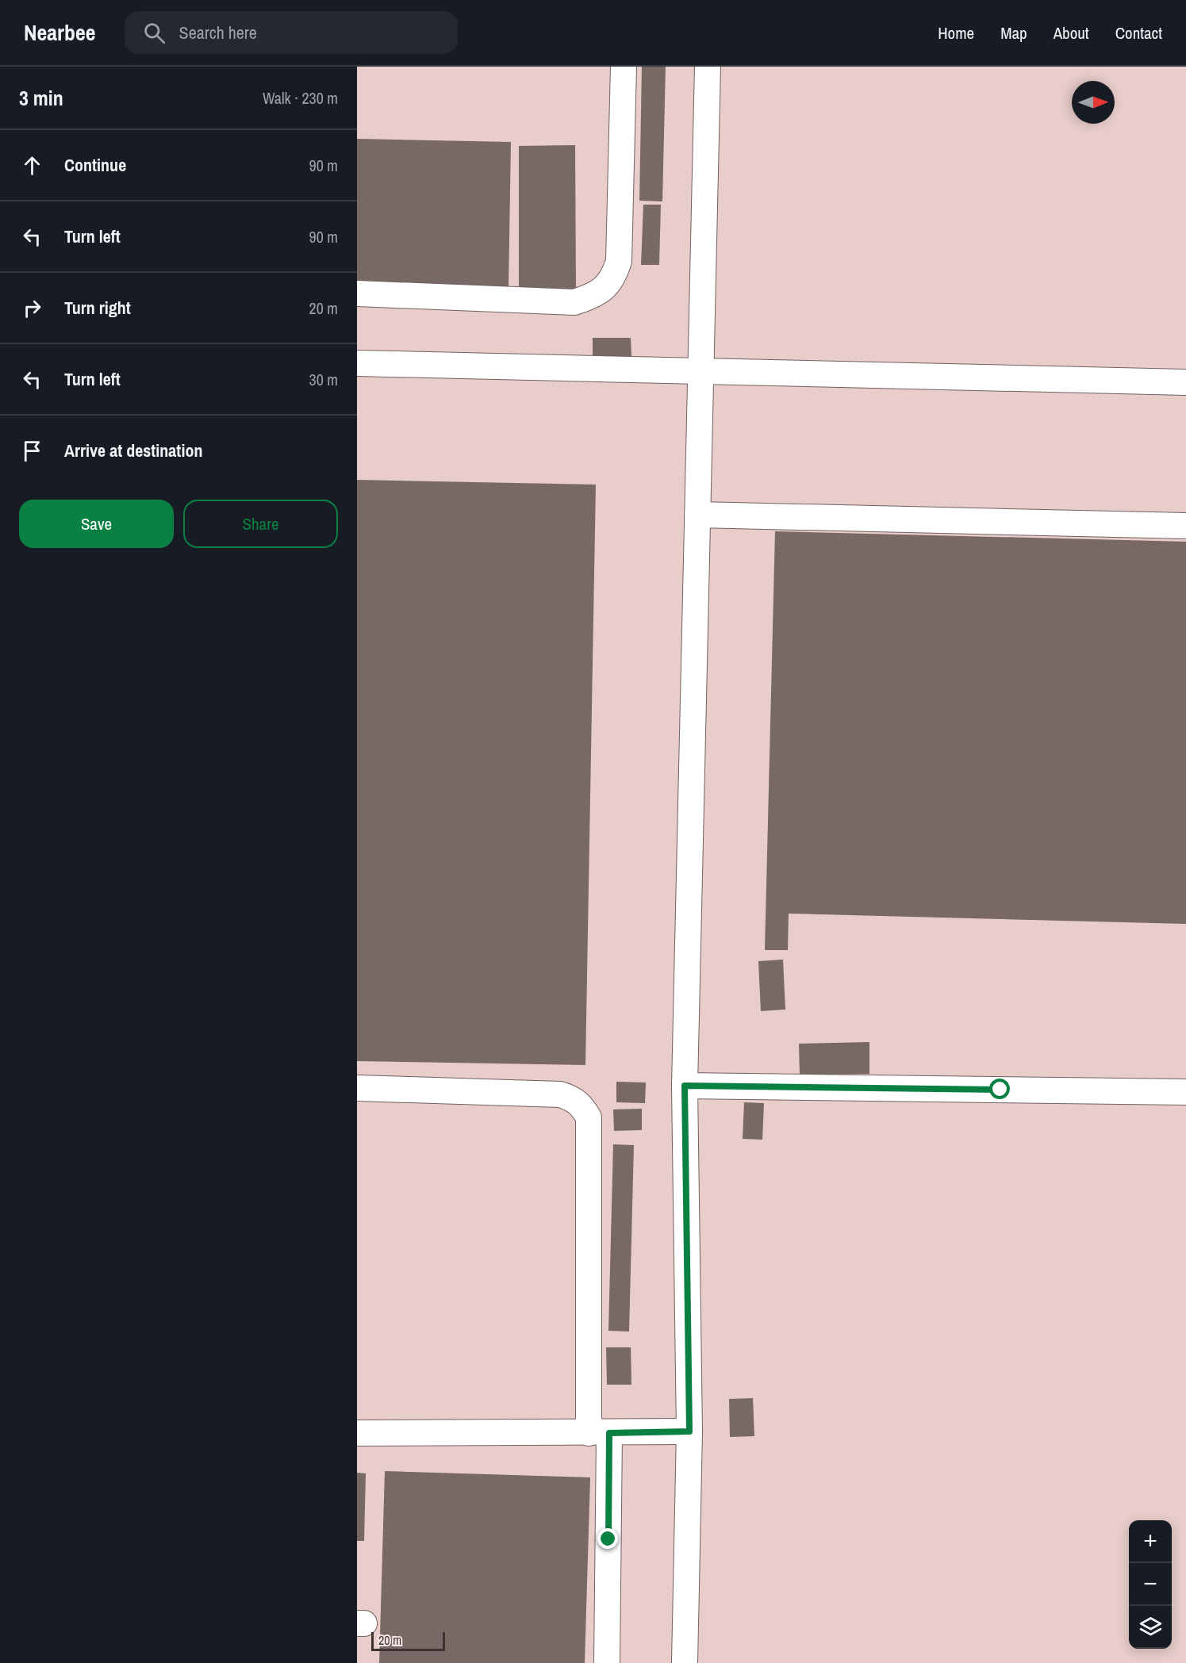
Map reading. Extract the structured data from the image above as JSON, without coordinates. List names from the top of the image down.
{
  "scale_bar": "20 m",
  "north": "right",
  "page": {
    "header": "Nearbee",
    "search": "Search here",
    "nav": [
      "Home",
      "Map",
      "About",
      "Contact"
    ],
    "heading": ["3 min", "Walk · 230 m"],
    "list": [
      ["Continue", "90 m"],
      ["Turn left", "90 m"],
      ["Turn right", "20 m"],
      ["Turn left", "30 m"],
      "Arrive at destination"
    ],
    "buttons": ["Save", "Share"],
    "map_buttons": ["+", "−"],
    "scale": "20 m"
  }
}
